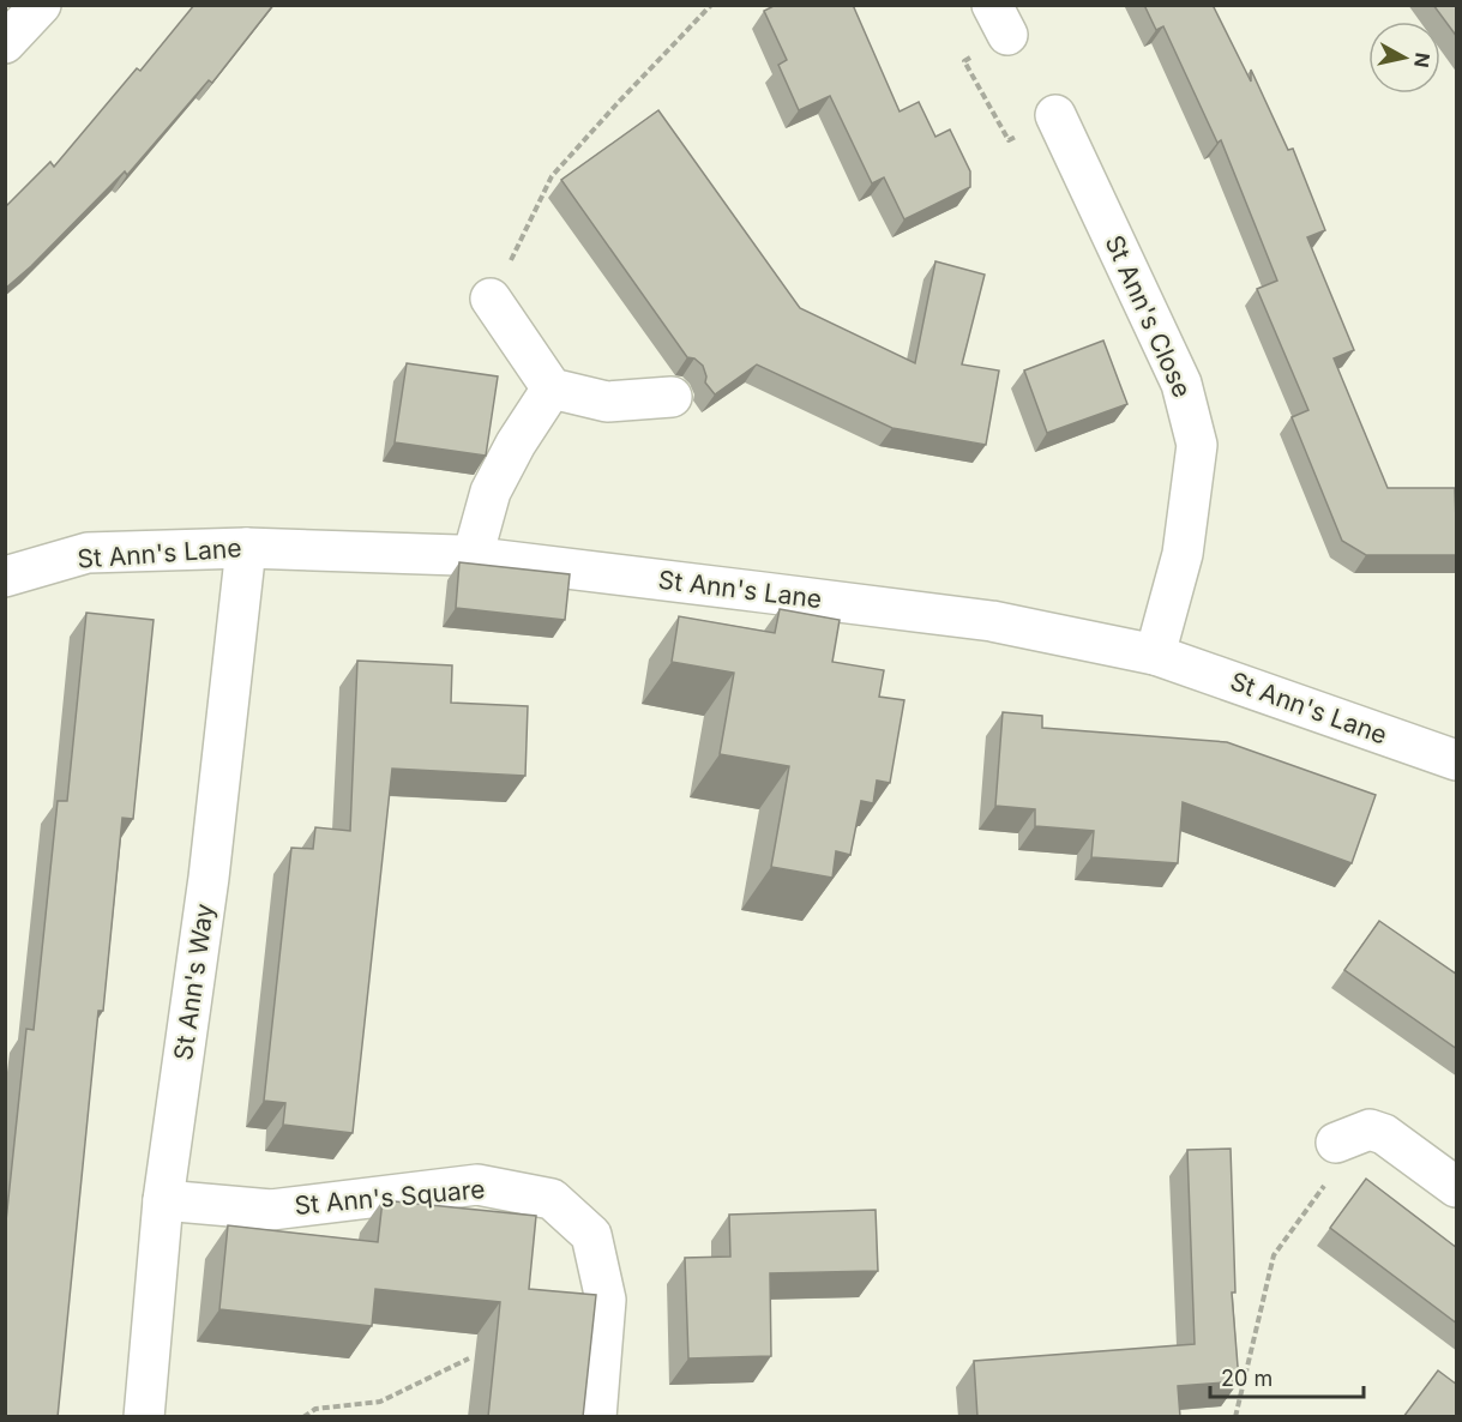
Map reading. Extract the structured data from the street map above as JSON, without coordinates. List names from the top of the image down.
{
  "streets": {
    "street": [
      "St Ann's Close",
      "St Ann's Lane",
      "St Ann's Way",
      "St Ann's Square"
    ]
  },
  "crossings": [
    ["St Ann's Close", "St Ann's Lane"],
    ["St Ann's Lane", "St Ann's Way"],
    ["St Ann's Way", "St Ann's Square"]
  ],
  "scale_bar": "20 m",
  "north": "right"
}
